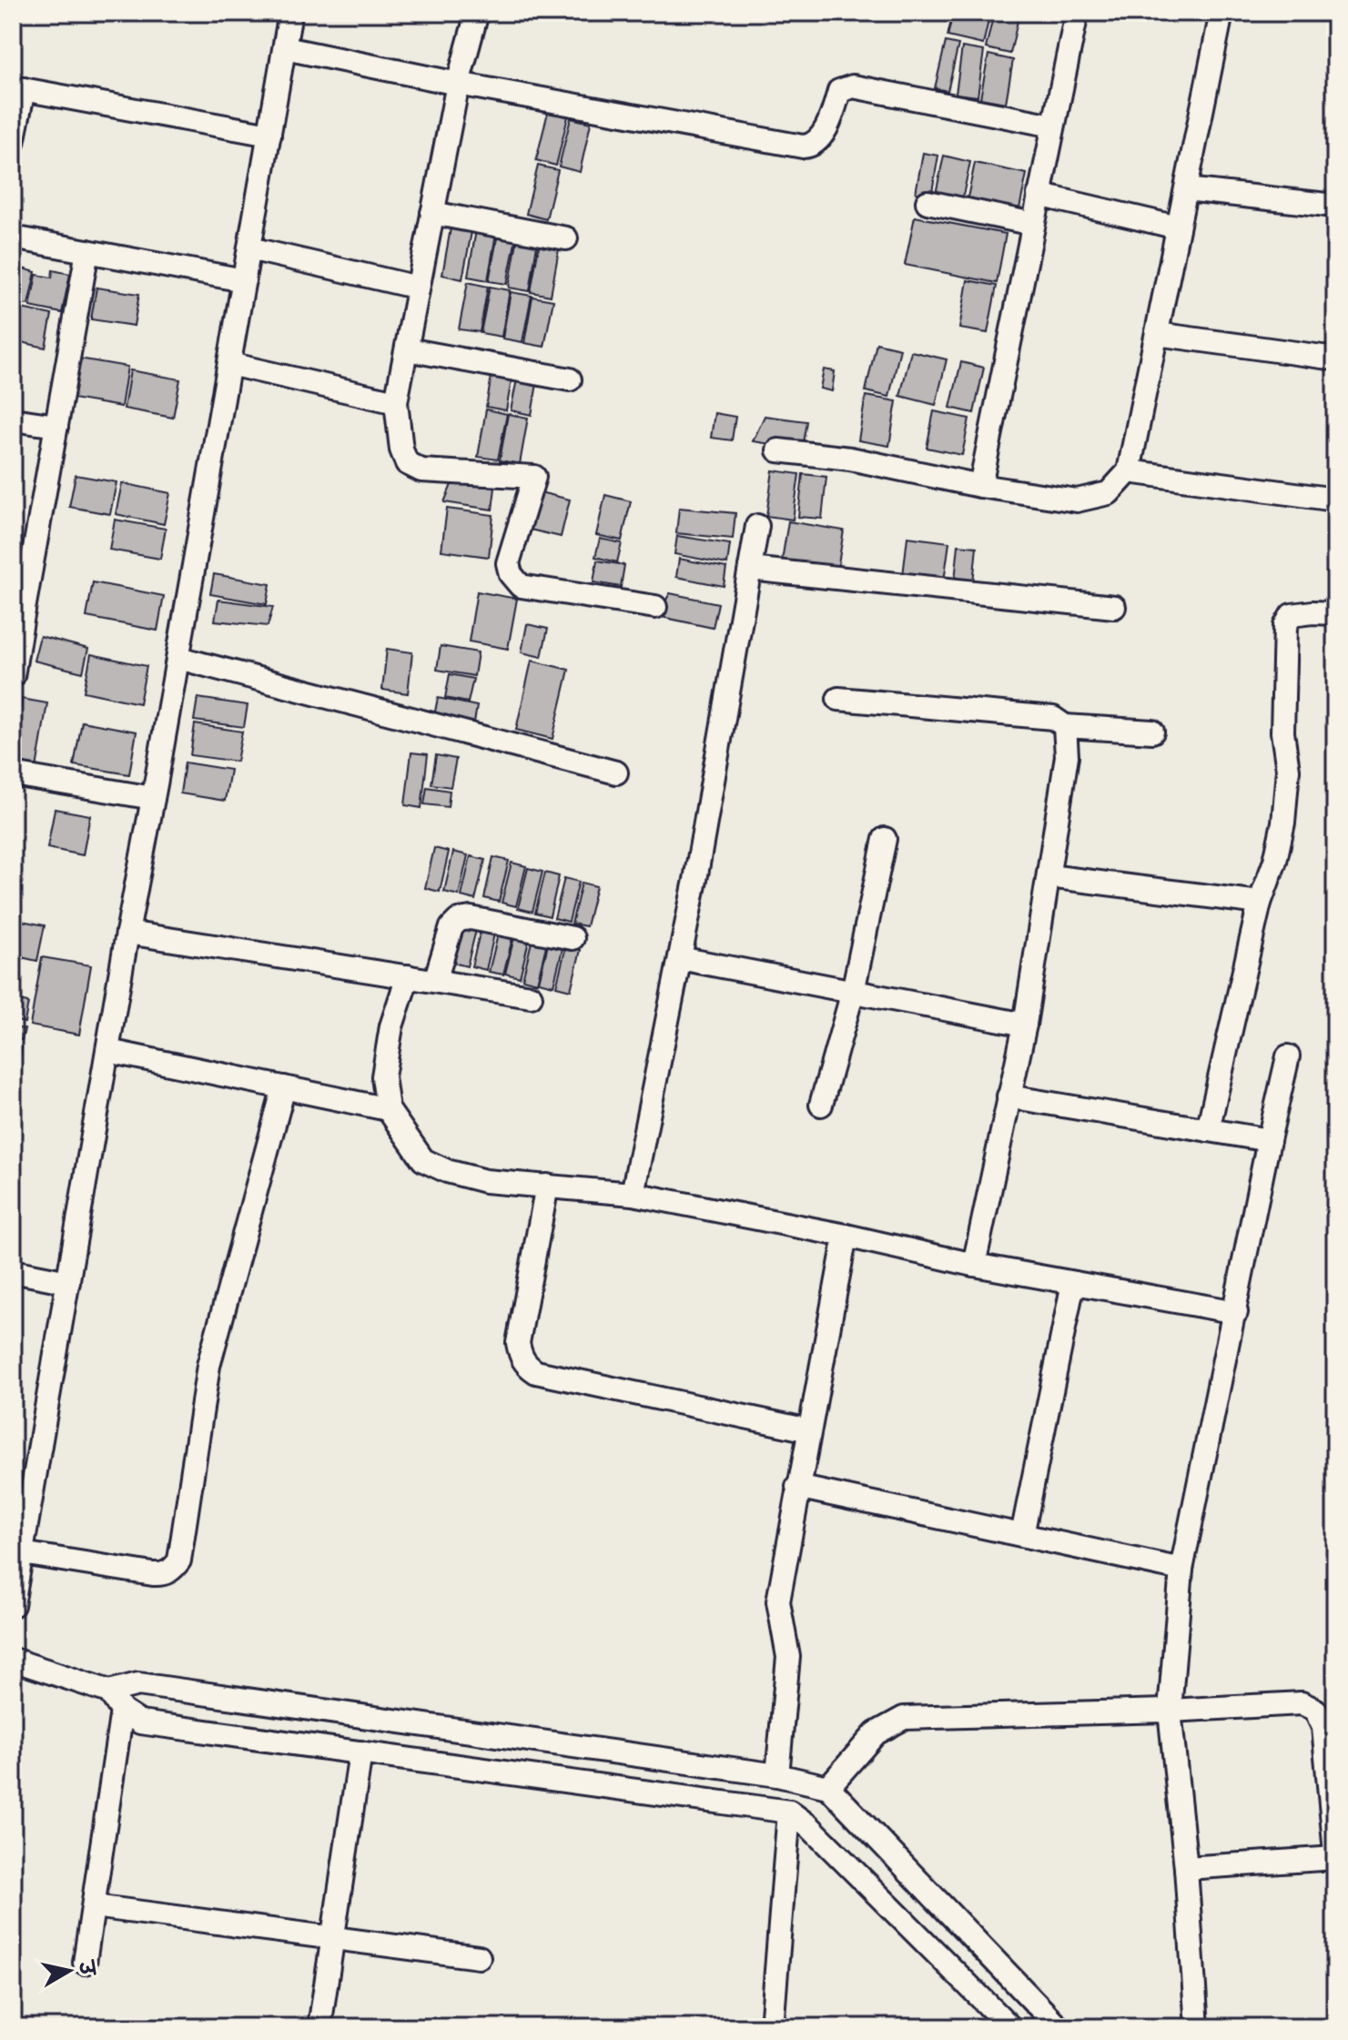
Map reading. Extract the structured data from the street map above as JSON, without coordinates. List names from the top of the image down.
{
  "north": "right"
}
